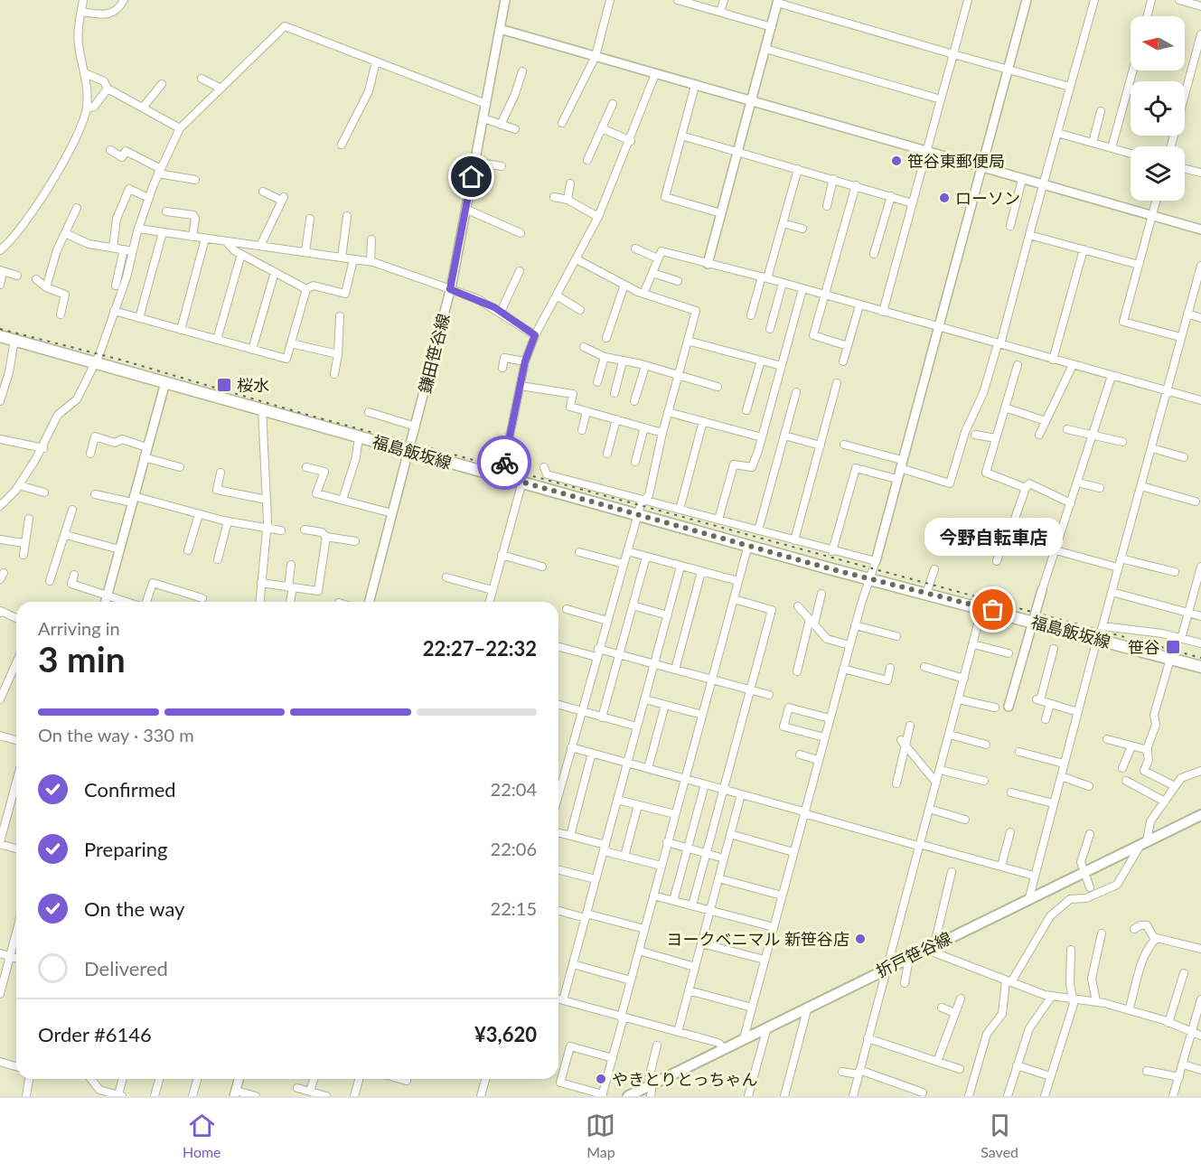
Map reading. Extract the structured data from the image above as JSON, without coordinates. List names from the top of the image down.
{
  "streets": {
    "main road": ["福島飯坂線", "折戸笹谷線"],
    "street": ["鎌田笹谷線"]
  },
  "crossings": [
    ["鎌田笹谷線", "福島飯坂線"]
  ],
  "places": {
    "other": [
      "笹谷東郵便局",
      "ローソン",
      "今野自転車店",
      "ヨークベニマル 新笹谷店",
      "やきとりとっちゃん"
    ],
    "transit": ["桜水", "笹谷"]
  },
  "north": "left",
  "page": {
    "bubble": "今野自転車店",
    "heading": ["3 min", "Arriving in", "22:27–22:32"],
    "panel": ["Order #6146", "¥3,620"],
    "bar": "On the way · 330 m",
    "list": [
      ["Confirmed", "22:04"],
      ["Preparing", "22:06"],
      ["On the way", "22:15"],
      "Delivered"
    ],
    "tabs": ["Home", "Map", "Saved"]
  }
}
